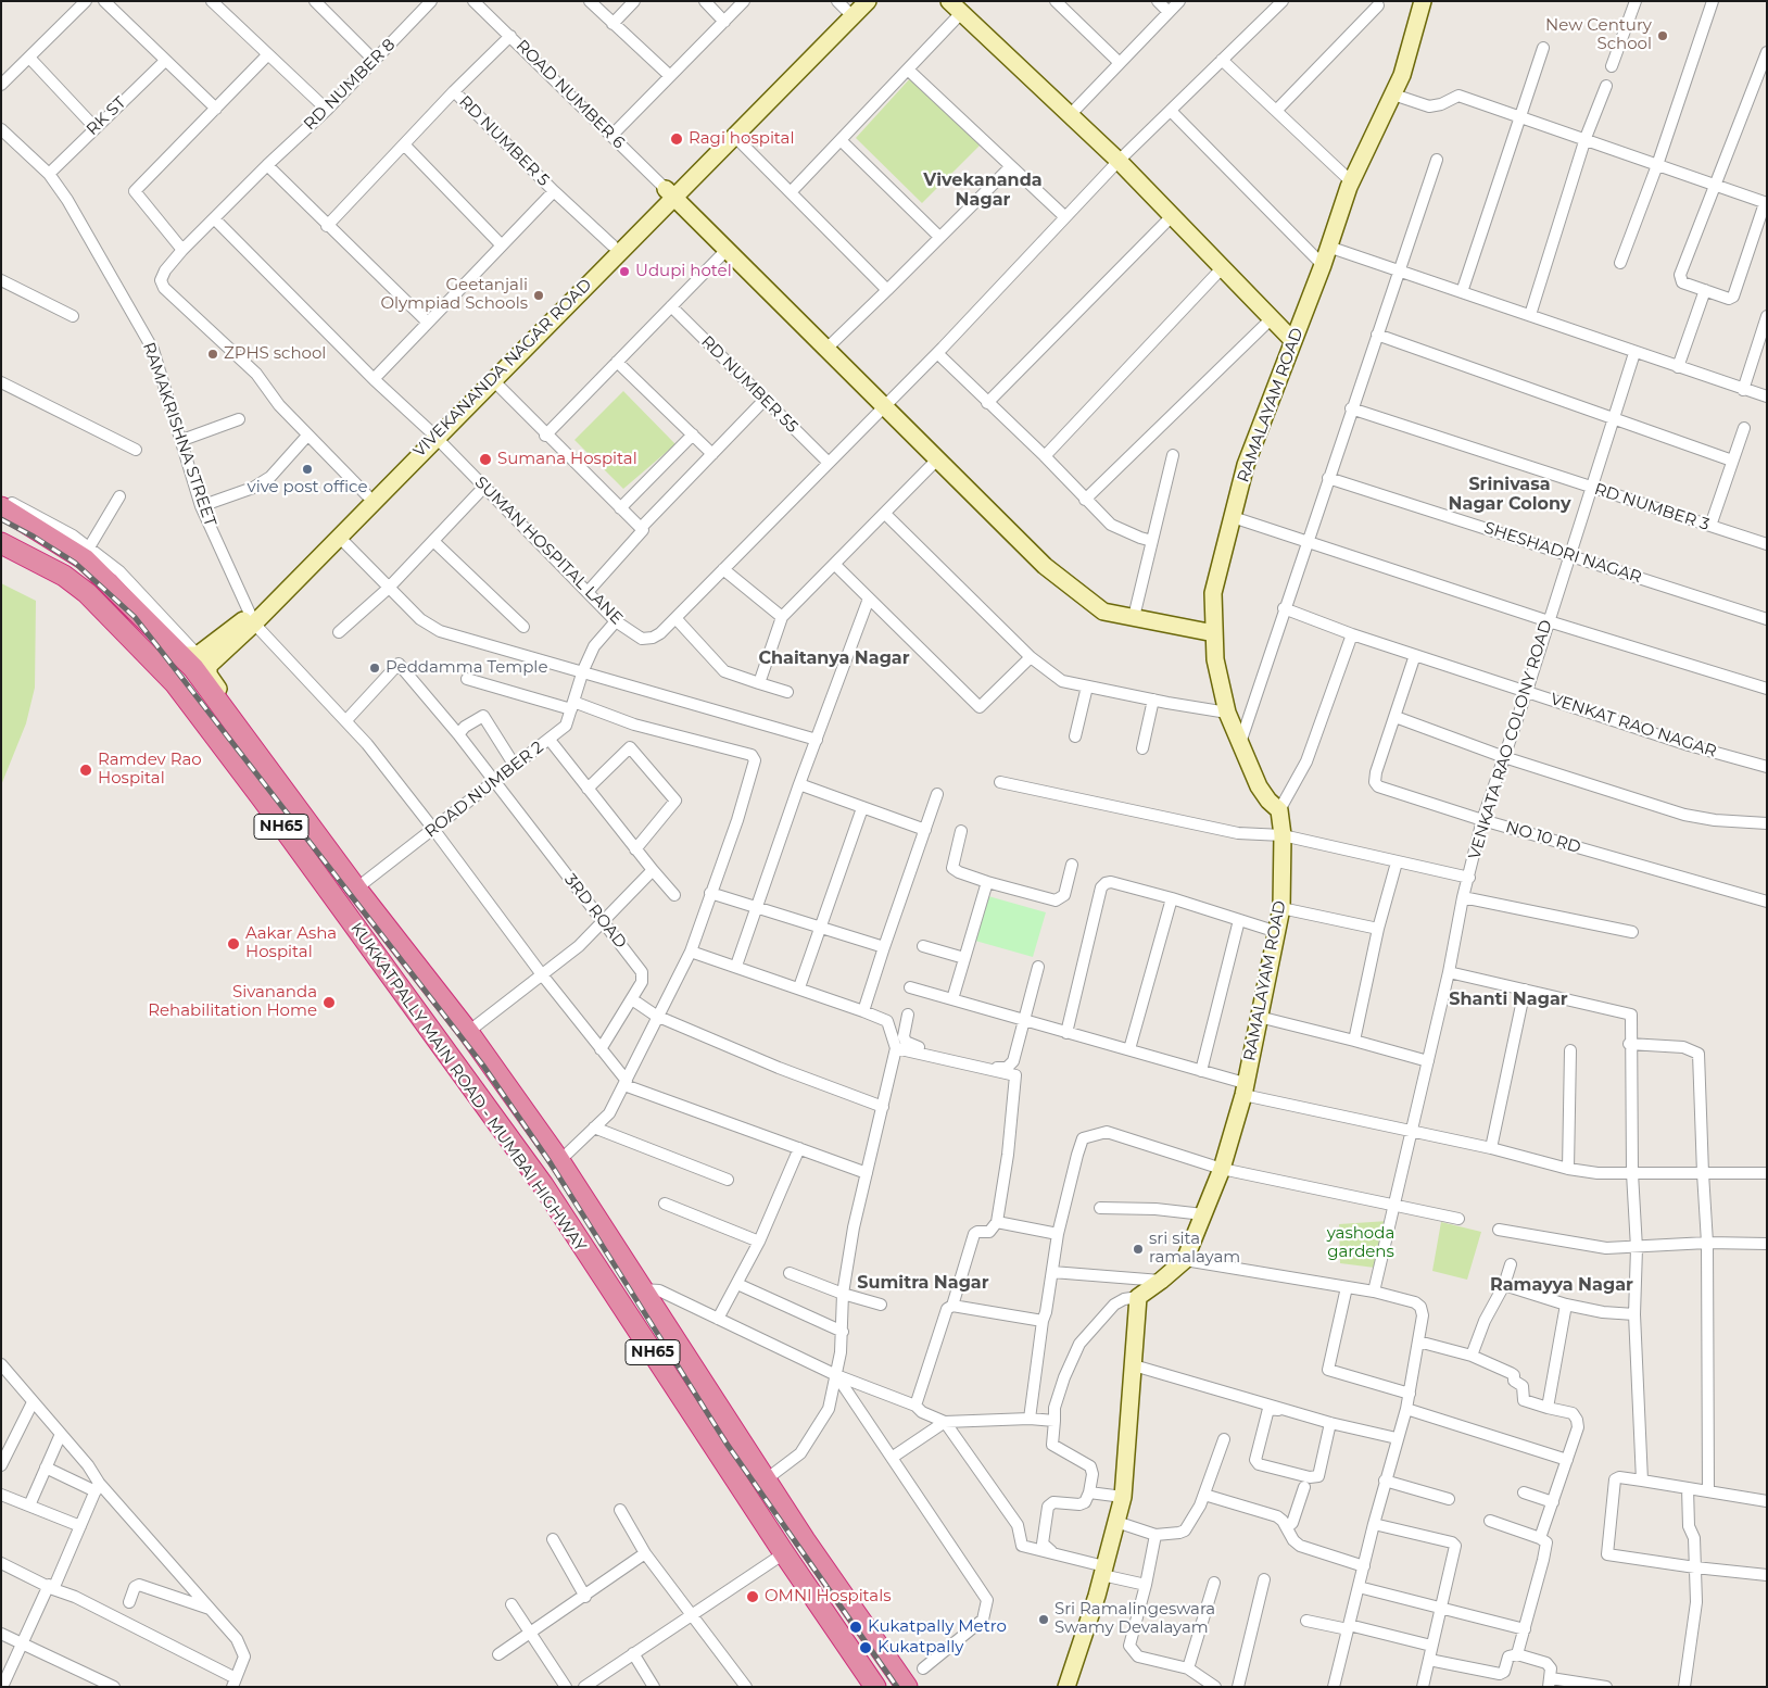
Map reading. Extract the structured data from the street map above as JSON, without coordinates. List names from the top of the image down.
{
  "streets": {
    "highway": ["NH65", "KUKKATPALLY MAIN ROAD - MUMBAI HIGHWAY"],
    "street": [
      "RD NUMBER 8",
      "ROAD NUMBER 6",
      "RK ST",
      "RD NUMBER 5",
      "VIVEKANANDA NAGAR ROAD",
      "RD NUMBER 55",
      "RAMALAYAM ROAD",
      "RAMAKRISHNA STREET",
      "RD NUMBER 3",
      "SUMAN HOSPITAL LANE",
      "SHESHADRI NAGAR",
      "VENKAT RAO NAGAR",
      "VENKATA RAO COLONY ROAD",
      "ROAD NUMBER 2",
      "NO 10 RD",
      "3RD ROAD"
    ]
  },
  "crossings": [
    ["RD NUMBER 8", "SUMAN HOSPITAL LANE"],
    ["ROAD NUMBER 6", "VIVEKANANDA NAGAR ROAD"],
    ["RK ST", "RAMAKRISHNA STREET"],
    ["RD NUMBER 5", "VIVEKANANDA NAGAR ROAD"],
    ["VIVEKANANDA NAGAR ROAD", "RAMAKRISHNA STREET"],
    ["VIVEKANANDA NAGAR ROAD", "SUMAN HOSPITAL LANE"],
    ["VIVEKANANDA NAGAR ROAD", "KUKKATPALLY MAIN ROAD - MUMBAI HIGHWAY"],
    ["RD NUMBER 55", "SUMAN HOSPITAL LANE"],
    ["RAMAKRISHNA STREET", "ROAD NUMBER 2"],
    ["RAMAKRISHNA STREET", "3RD ROAD"],
    ["RD NUMBER 3", "VENKATA RAO COLONY ROAD"],
    ["SUMAN HOSPITAL LANE", "ROAD NUMBER 2"],
    ["SHESHADRI NAGAR", "VENKATA RAO COLONY ROAD"],
    ["VENKAT RAO NAGAR", "VENKATA RAO COLONY ROAD"],
    ["VENKAT RAO NAGAR", "NO 10 RD"],
    ["VENKATA RAO COLONY ROAD", "NO 10 RD"],
    ["ROAD NUMBER 2", "3RD ROAD"],
    ["ROAD NUMBER 2", "KUKKATPALLY MAIN ROAD - MUMBAI HIGHWAY"]
  ],
  "districts": [
    "Vivekananda Nagar",
    "Srinivasa Nagar Colony",
    "Chaitanya Nagar",
    "Shanti Nagar",
    "Sumitra Nagar",
    "Ramayya Nagar"
  ],
  "parks": ["yashoda gardens"],
  "places": [
    "New Century School",
    "Ragi hospital",
    "Udupi hotel",
    "Geetanjali Olympiad Schools",
    "ZPHS school",
    "Sumana Hospital",
    "vive post office",
    "Peddamma Temple",
    "Ramdev Rao Hospital",
    "Aakar Asha Hospital",
    "Sivananda Rehabilitation Home",
    "sri sita ramalayam",
    "OMNI Hospitals",
    "Sri Ramalingeswara Swamy Devalayam",
    "Kukatpally Metro",
    "Kukatpally"
  ]
}
